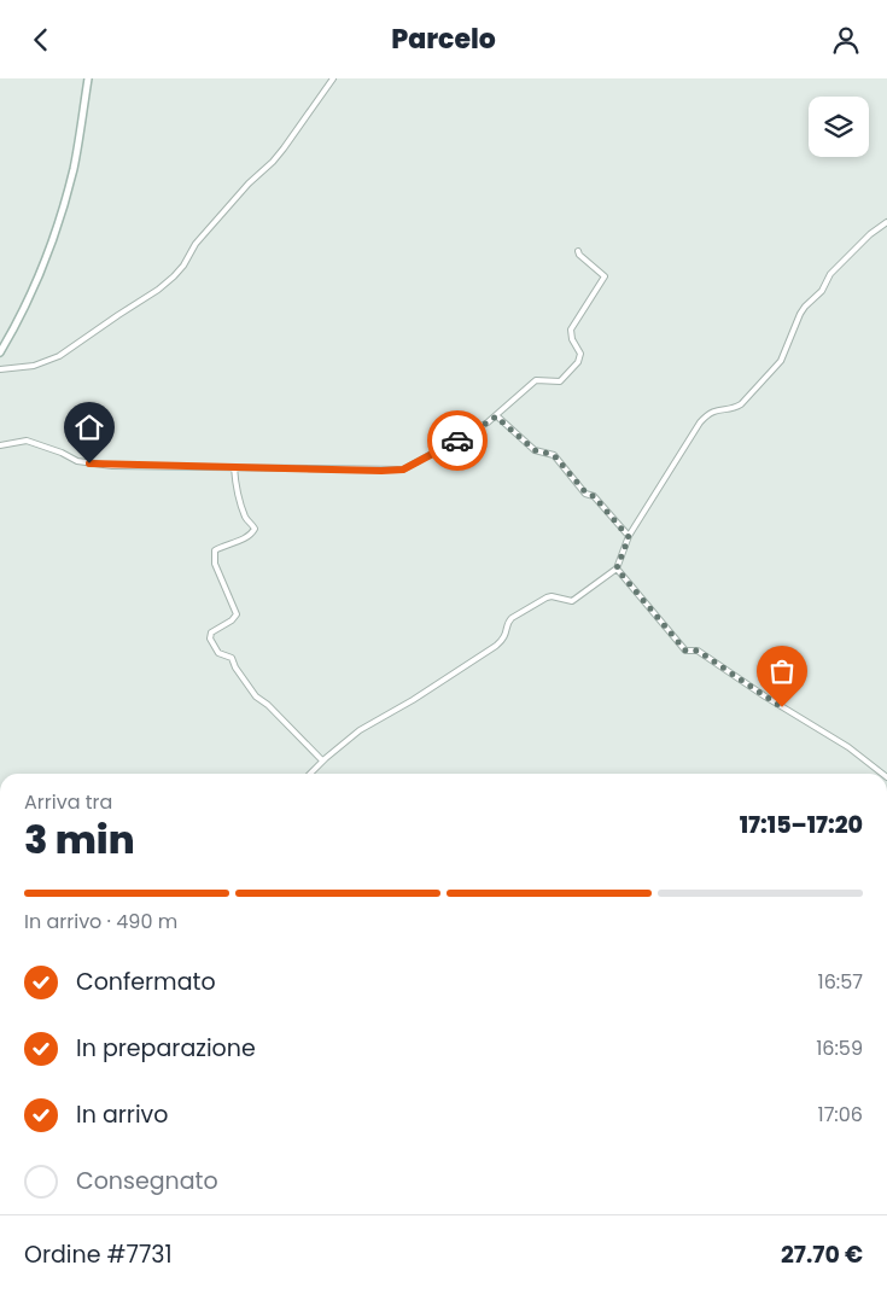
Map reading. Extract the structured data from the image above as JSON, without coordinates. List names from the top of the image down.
{
  "page": {
    "header": "Parcelo",
    "heading": ["3 min", "Arriva tra", "17:15–17:20"],
    "panel": ["Ordine #7731", "27.70 €"],
    "bar": "In arrivo · 490 m",
    "list": [
      ["Confermato", "16:57"],
      ["In preparazione", "16:59"],
      ["In arrivo", "17:06"],
      "Consegnato"
    ]
  }
}
